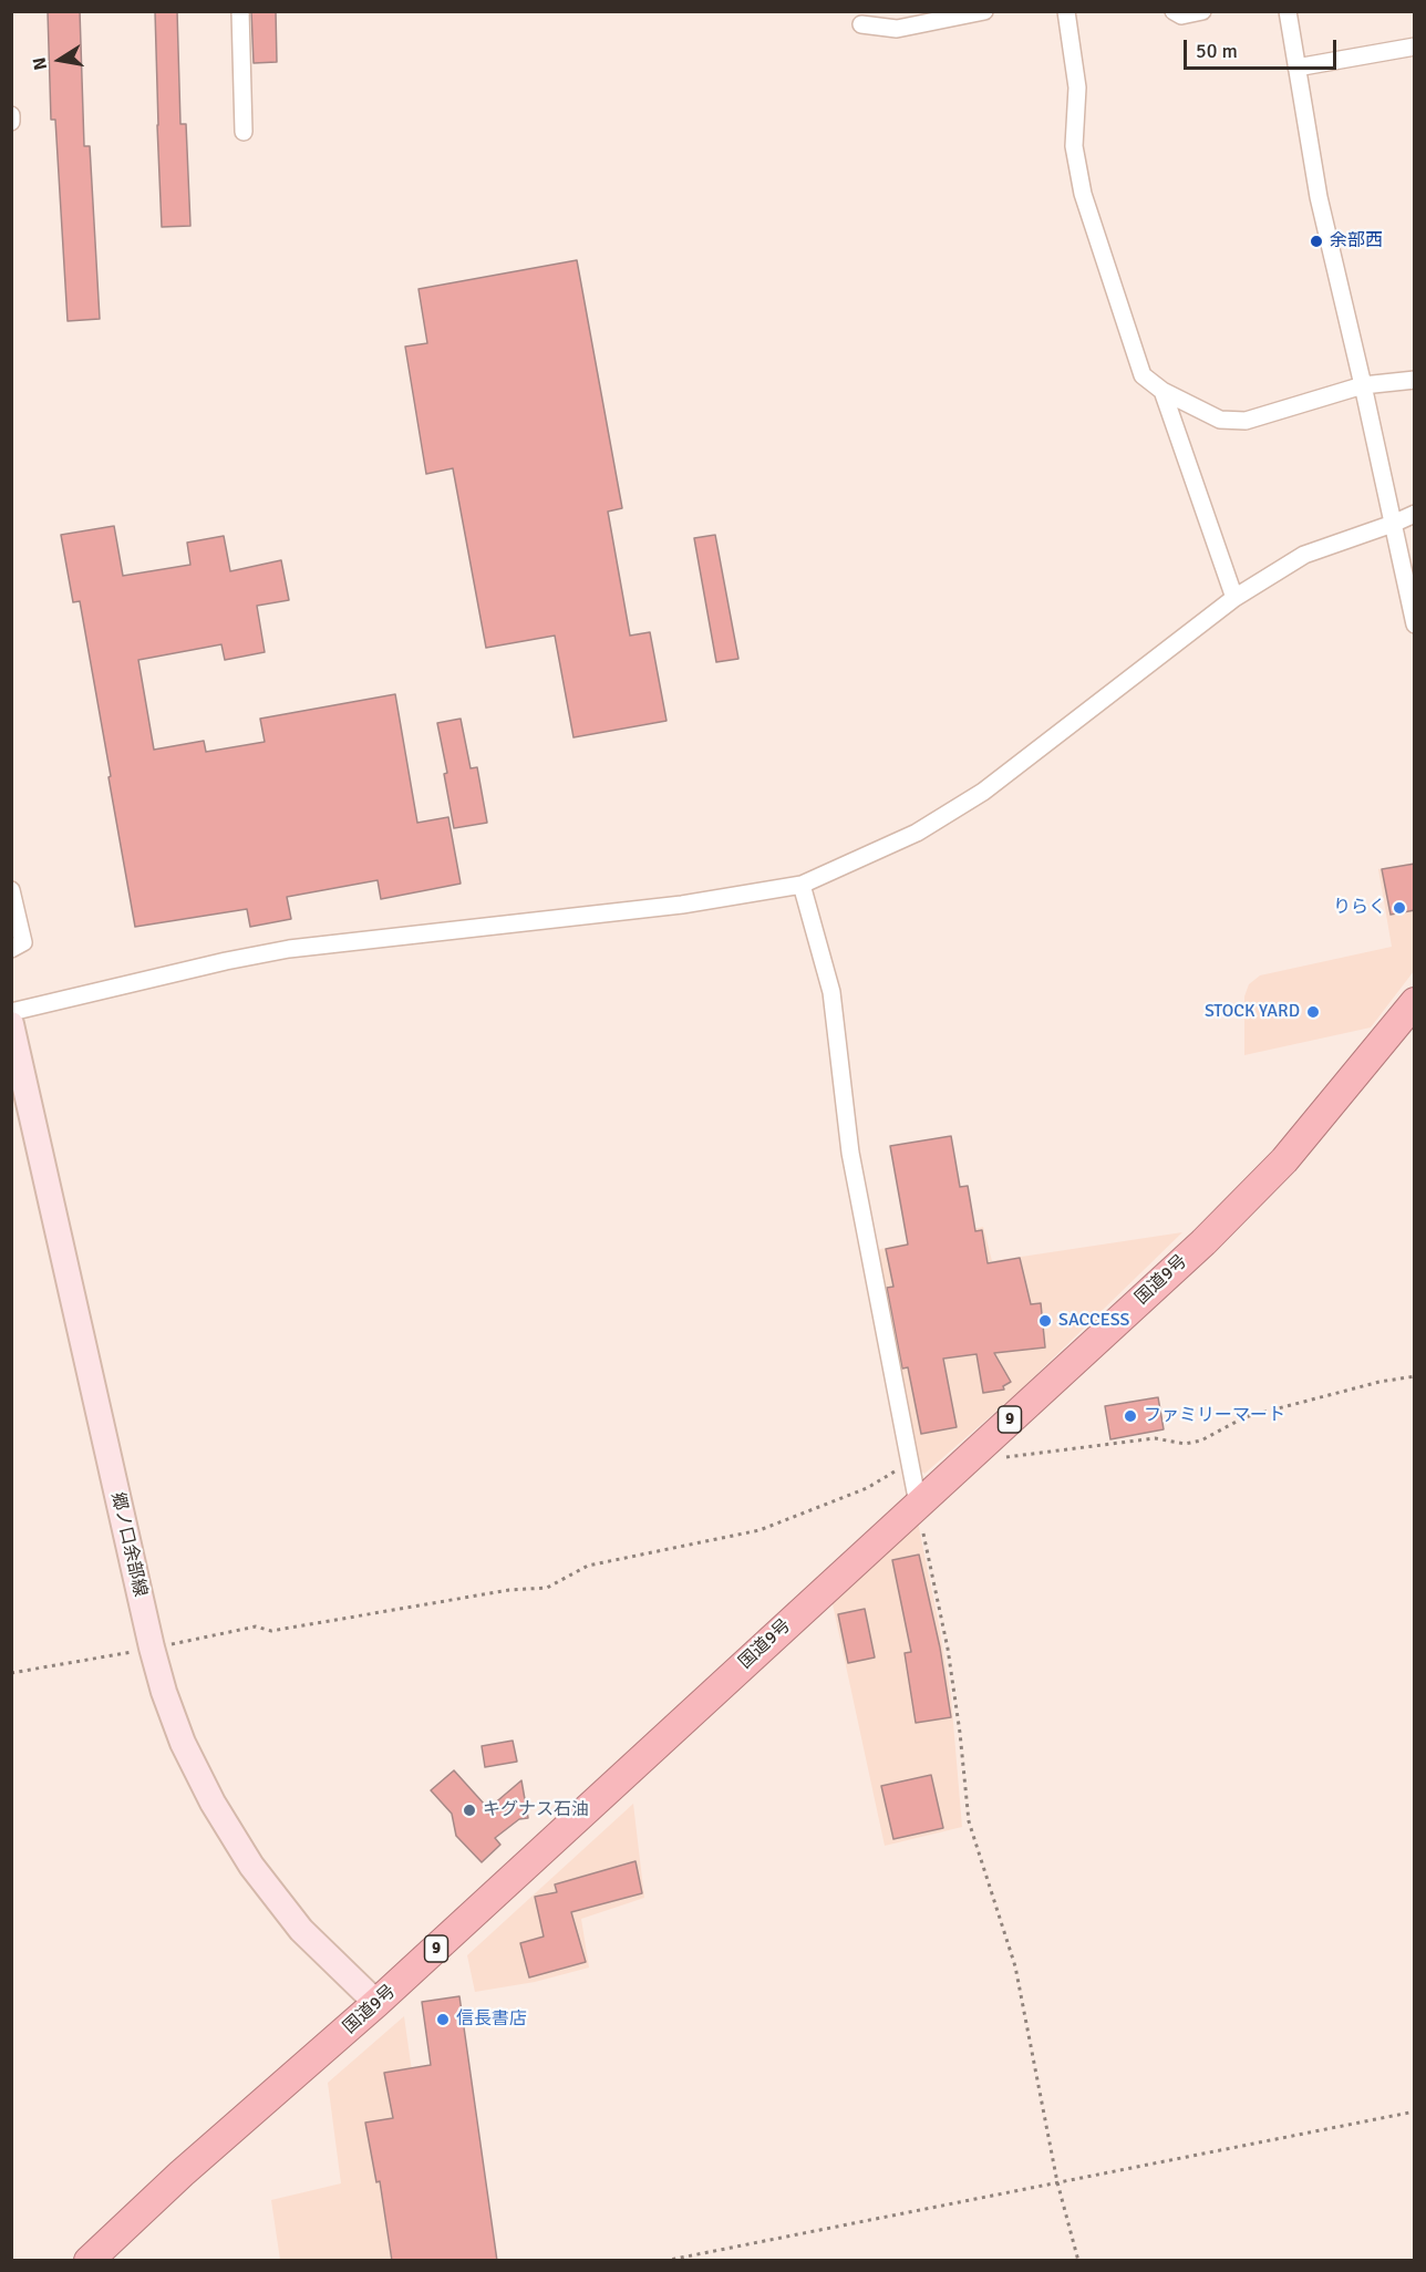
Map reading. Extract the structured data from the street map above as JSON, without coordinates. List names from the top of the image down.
{
  "streets": {
    "highway": ["国道9号", "9"],
    "main road": ["郷ノ口余部線"]
  },
  "crossings": [
    ["国道9号", "郷ノ口余部線"]
  ],
  "places": [
    "余部西",
    "りらく",
    "STOCK YARD",
    "SACCESS",
    "ファミリーマート",
    "キグナス石油",
    "信長書店"
  ],
  "scale_bar": "50 m",
  "north": "left"
}
